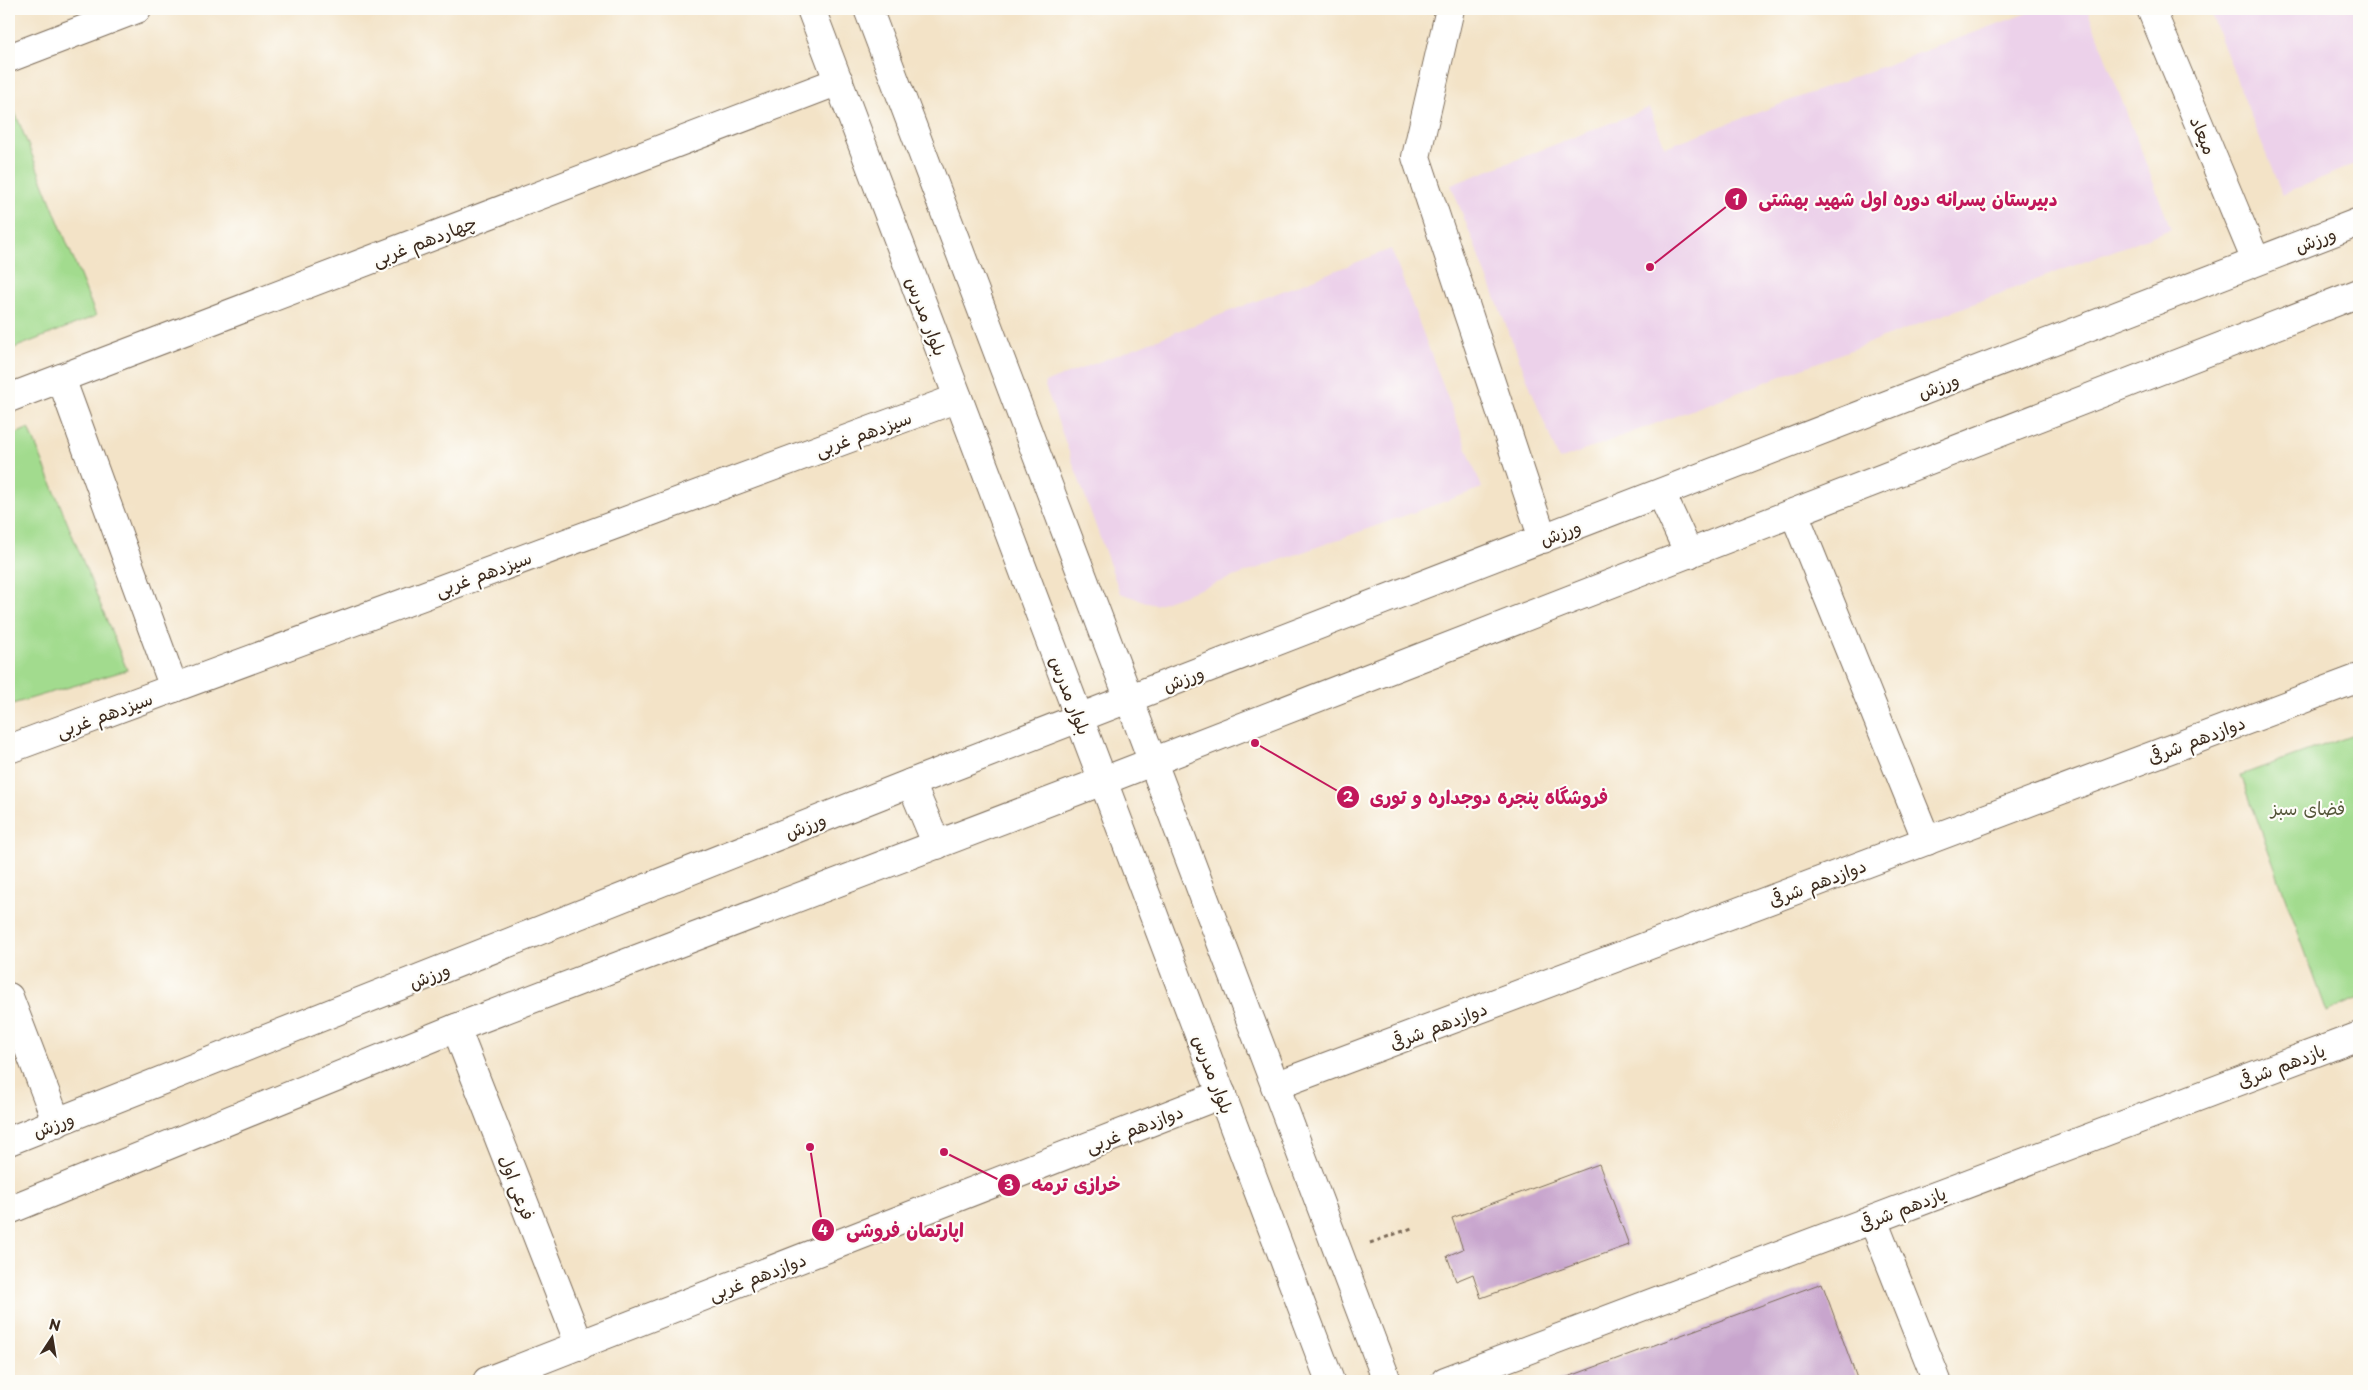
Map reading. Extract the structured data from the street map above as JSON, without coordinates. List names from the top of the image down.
{
  "streets": {
    "street": [
      "میعاد",
      "ورزش",
      "چهاردهم غربی",
      "بلوار مدرس",
      "سیزدهم غربی",
      "دوازدهم شرقی",
      "یازدهم شرقی",
      "دوازدهم غربی",
      "فرعی اول"
    ]
  },
  "crossings": [
    ["میعاد", "ورزش"],
    ["ورزش", "بلوار مدرس"],
    ["چهاردهم غربی", "بلوار مدرس"],
    ["بلوار مدرس", "سیزدهم غربی"],
    ["بلوار مدرس", "دوازدهم غربی"],
    ["دوازدهم غربی", "فرعی اول"]
  ],
  "parks": ["فضای سبز"],
  "places": [
    "دبیرستان پسرانه دوره اول شهید بهشتی",
    "فروشگاه پنجره دوجداره و توری",
    "اپارتمان فروشی",
    "خرازی ترمه"
  ],
  "north": "top"
}
